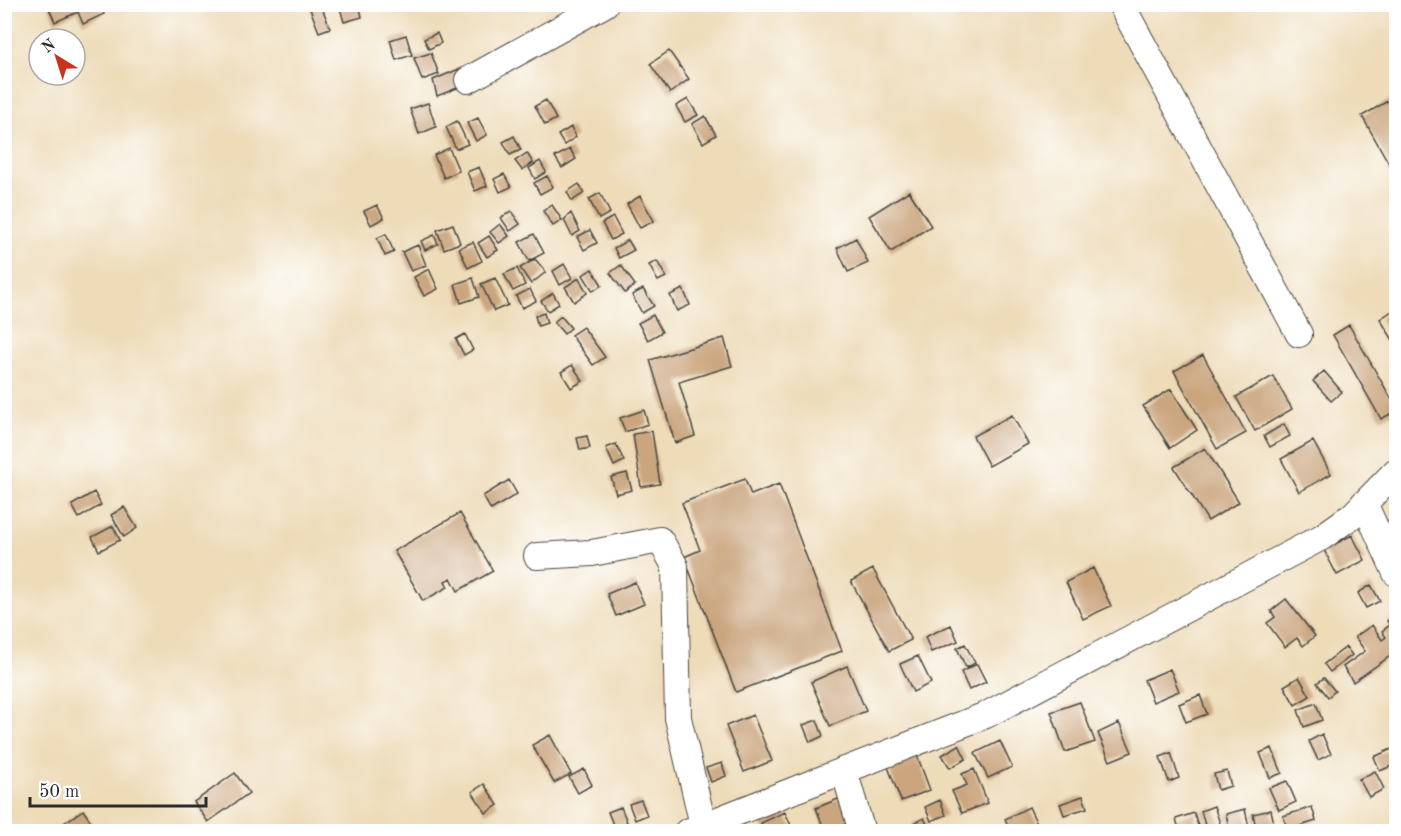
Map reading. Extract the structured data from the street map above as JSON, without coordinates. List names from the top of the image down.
{
  "scale_bar": "50 m",
  "north": "top left"
}
